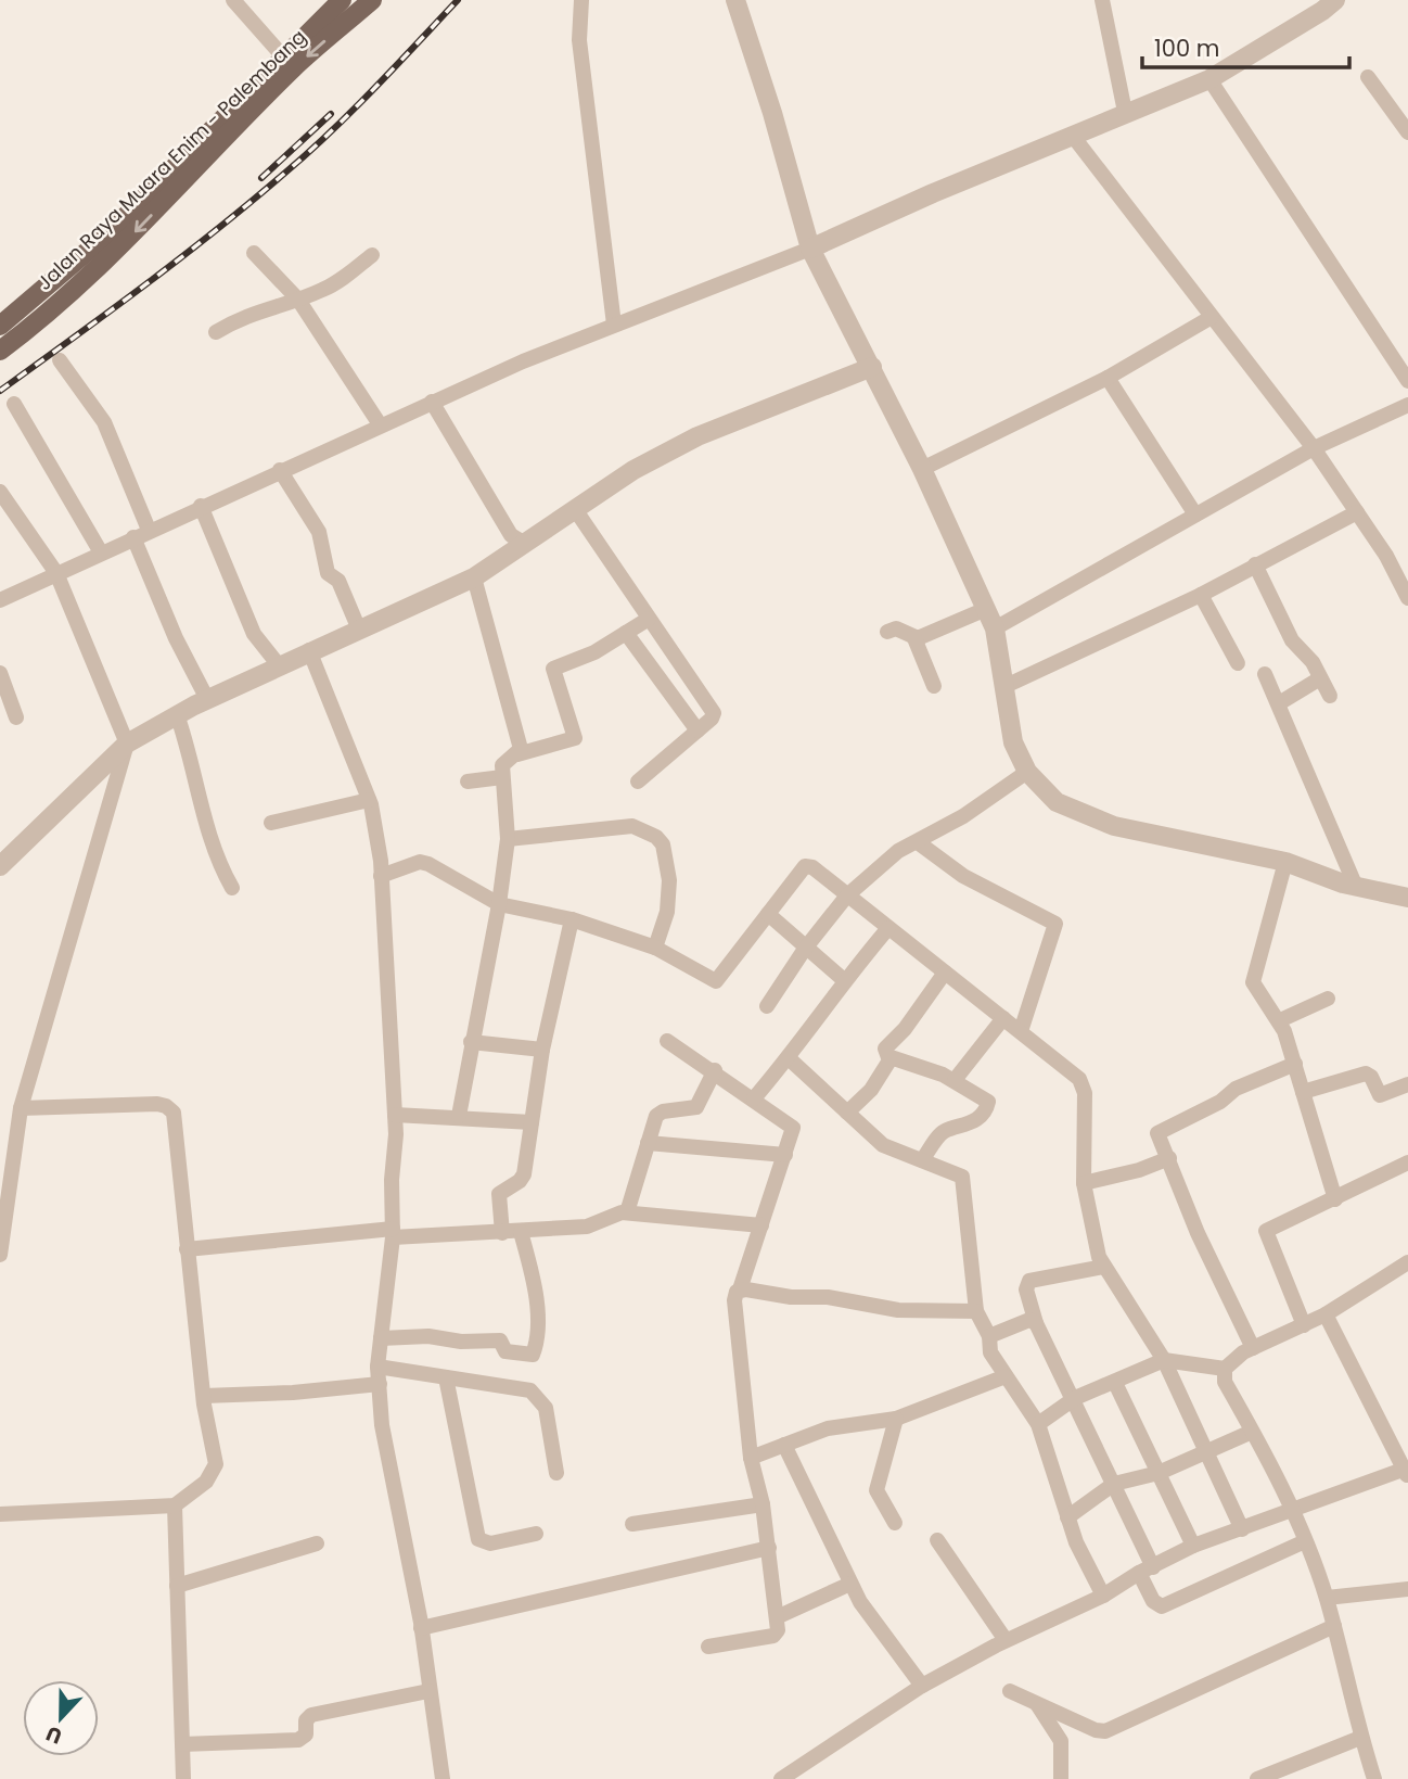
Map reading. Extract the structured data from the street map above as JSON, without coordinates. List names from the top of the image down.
{
  "streets": {
    "main road": ["Jalan Raya Muara Enim - Palembang"]
  },
  "scale_bar": "100 m",
  "north": "bottom"
}
